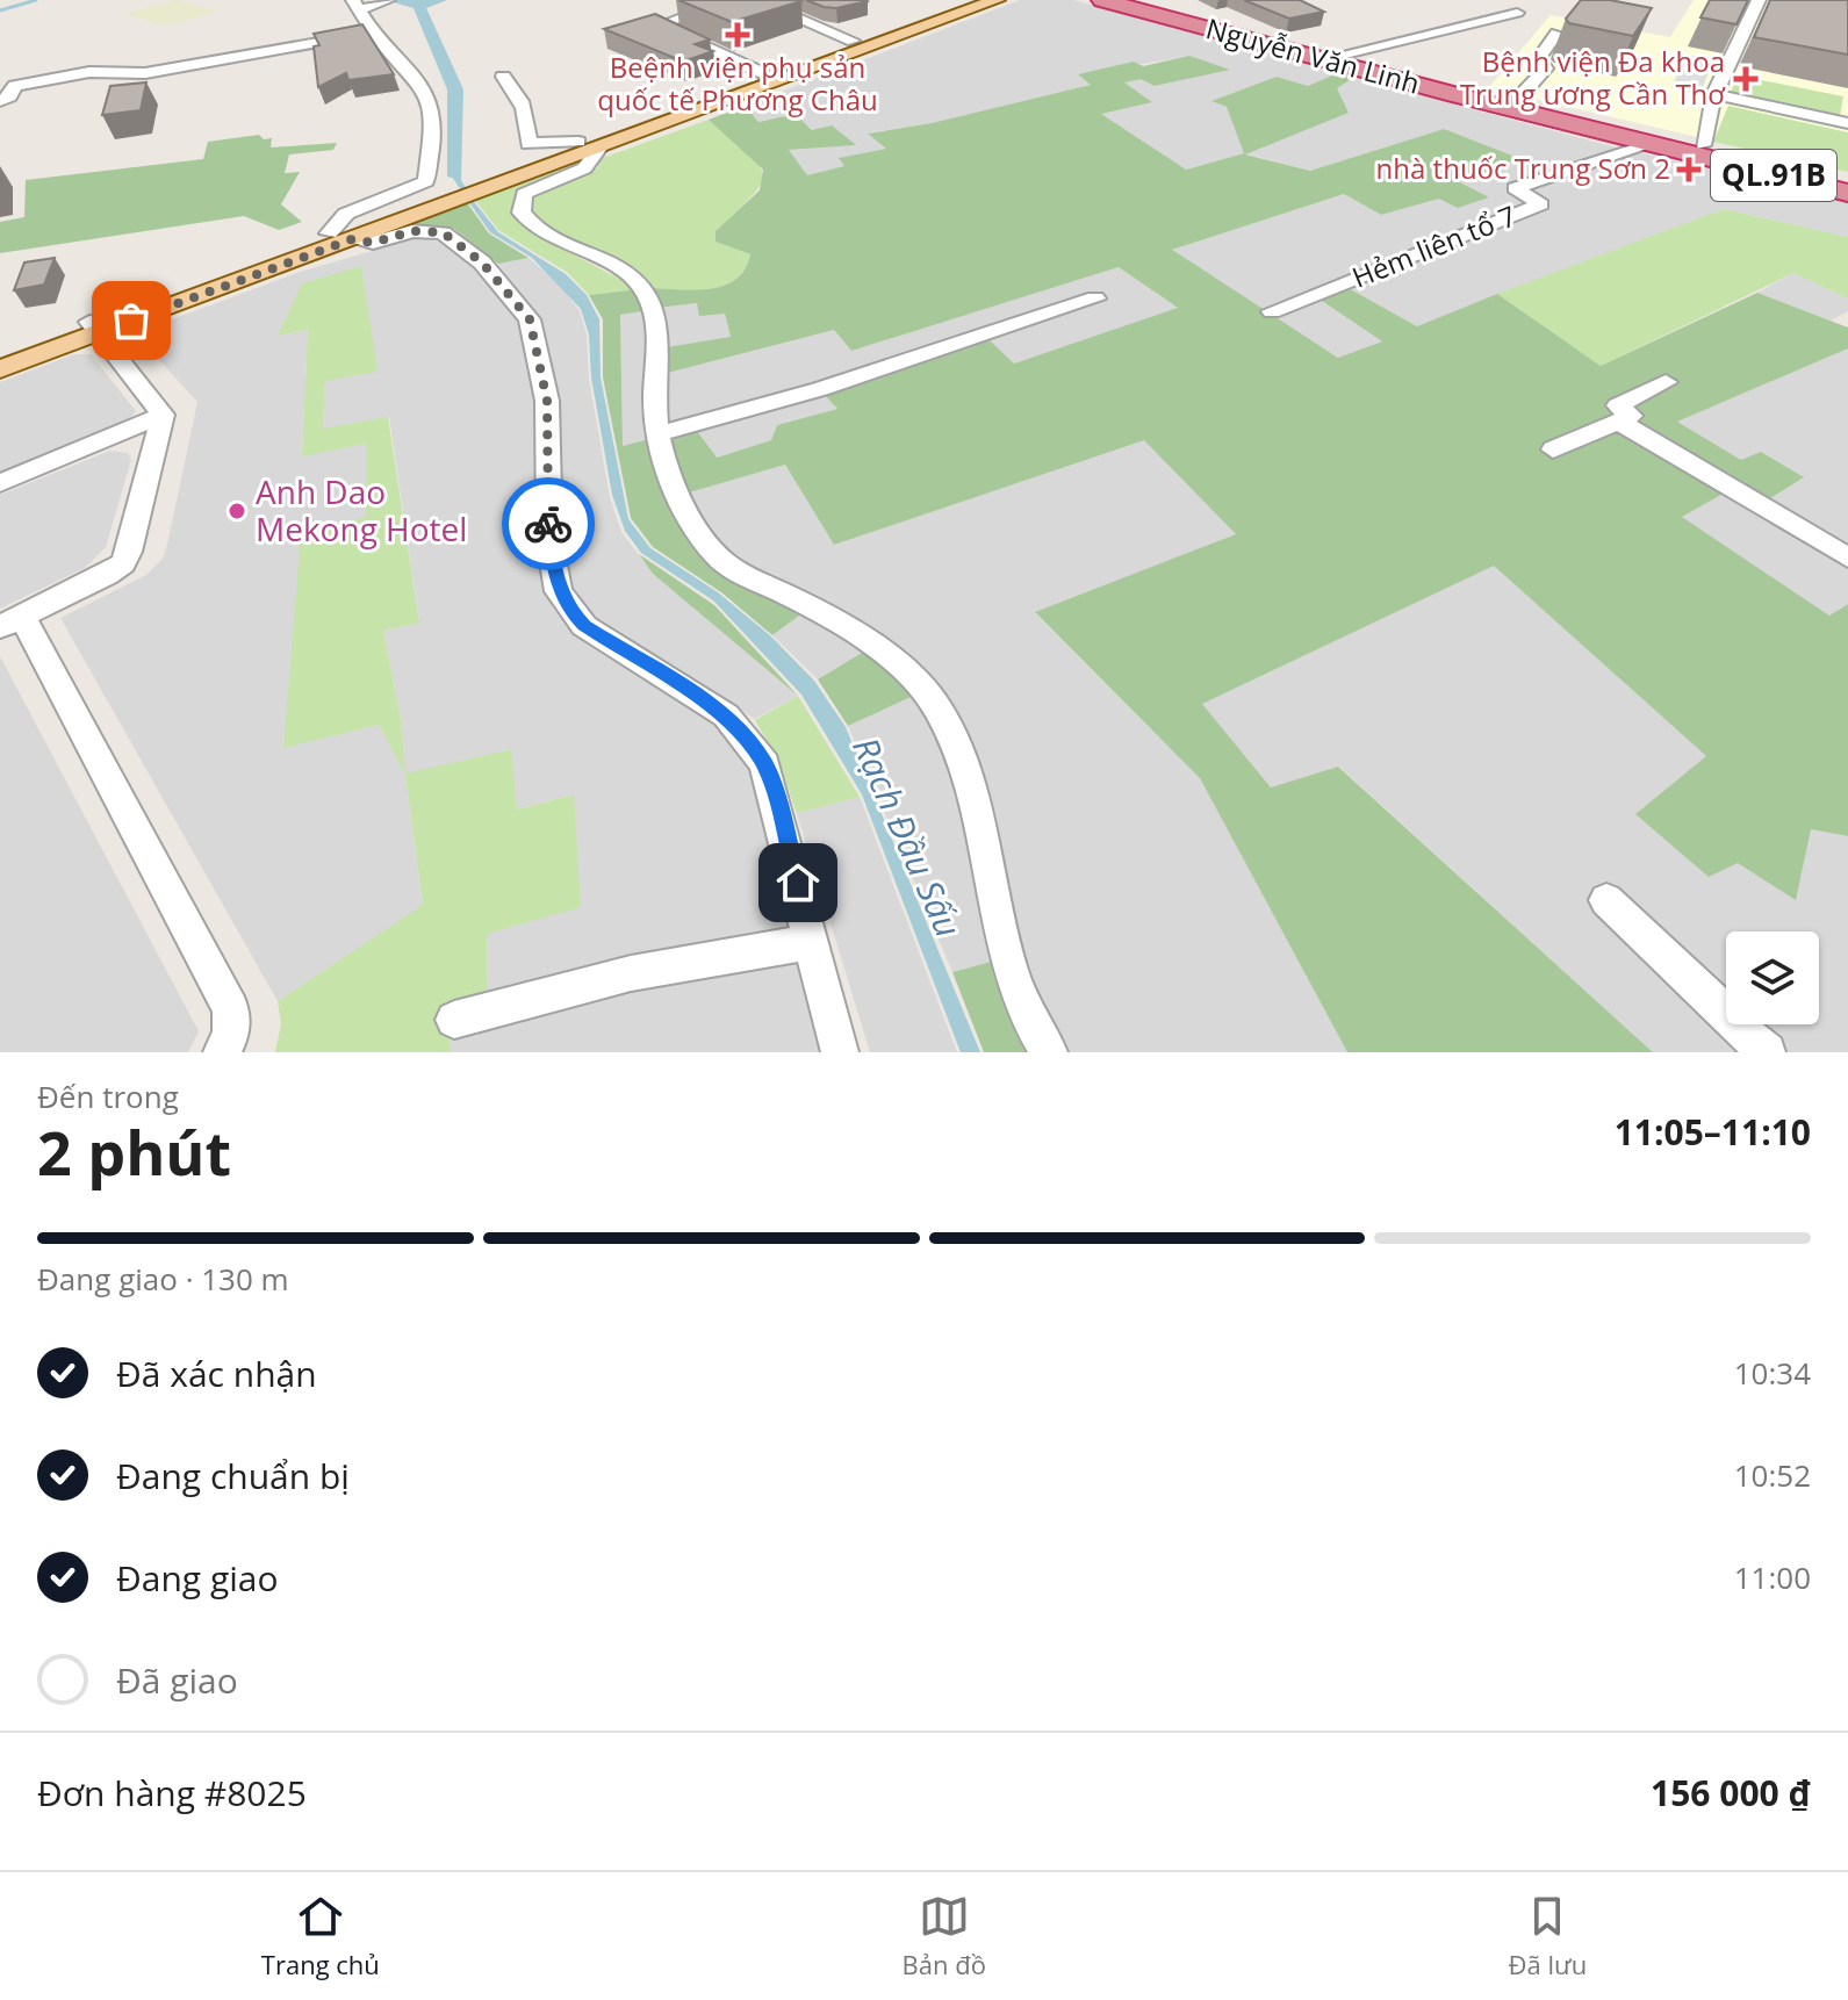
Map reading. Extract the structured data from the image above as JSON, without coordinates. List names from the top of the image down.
{
  "streets": {
    "highway": ["Nguyễn Văn Linh", "QL.91B"],
    "street": ["Hẻm liên tổ 7"]
  },
  "crossings": [
    ["Nguyễn Văn Linh", "Hẻm liên tổ 7"]
  ],
  "water": ["Rạch Đầu Sấu"],
  "places": {
    "health": ["Beệnh viện phụ sản quốc tế Phương Châu", "Bệnh viện Đa khoa Trung ương Cần Thơ", "nhà thuốc Trung Sơn 2"],
    "other": ["Anh Dao Mekong Hotel"]
  },
  "page": {
    "heading": ["2 phút", "Đến trong", "11:05–11:10"],
    "panel": ["Đơn hàng #8025", "156 000 ₫"],
    "bar": "Đang giao · 130 m",
    "list": [
      ["Đã xác nhận", "10:34"],
      ["Đang chuẩn bị", "10:52"],
      ["Đang giao", "11:00"],
      "Đã giao"
    ],
    "tabs": ["Trang chủ", "Bản đồ", "Đã lưu"]
  }
}
